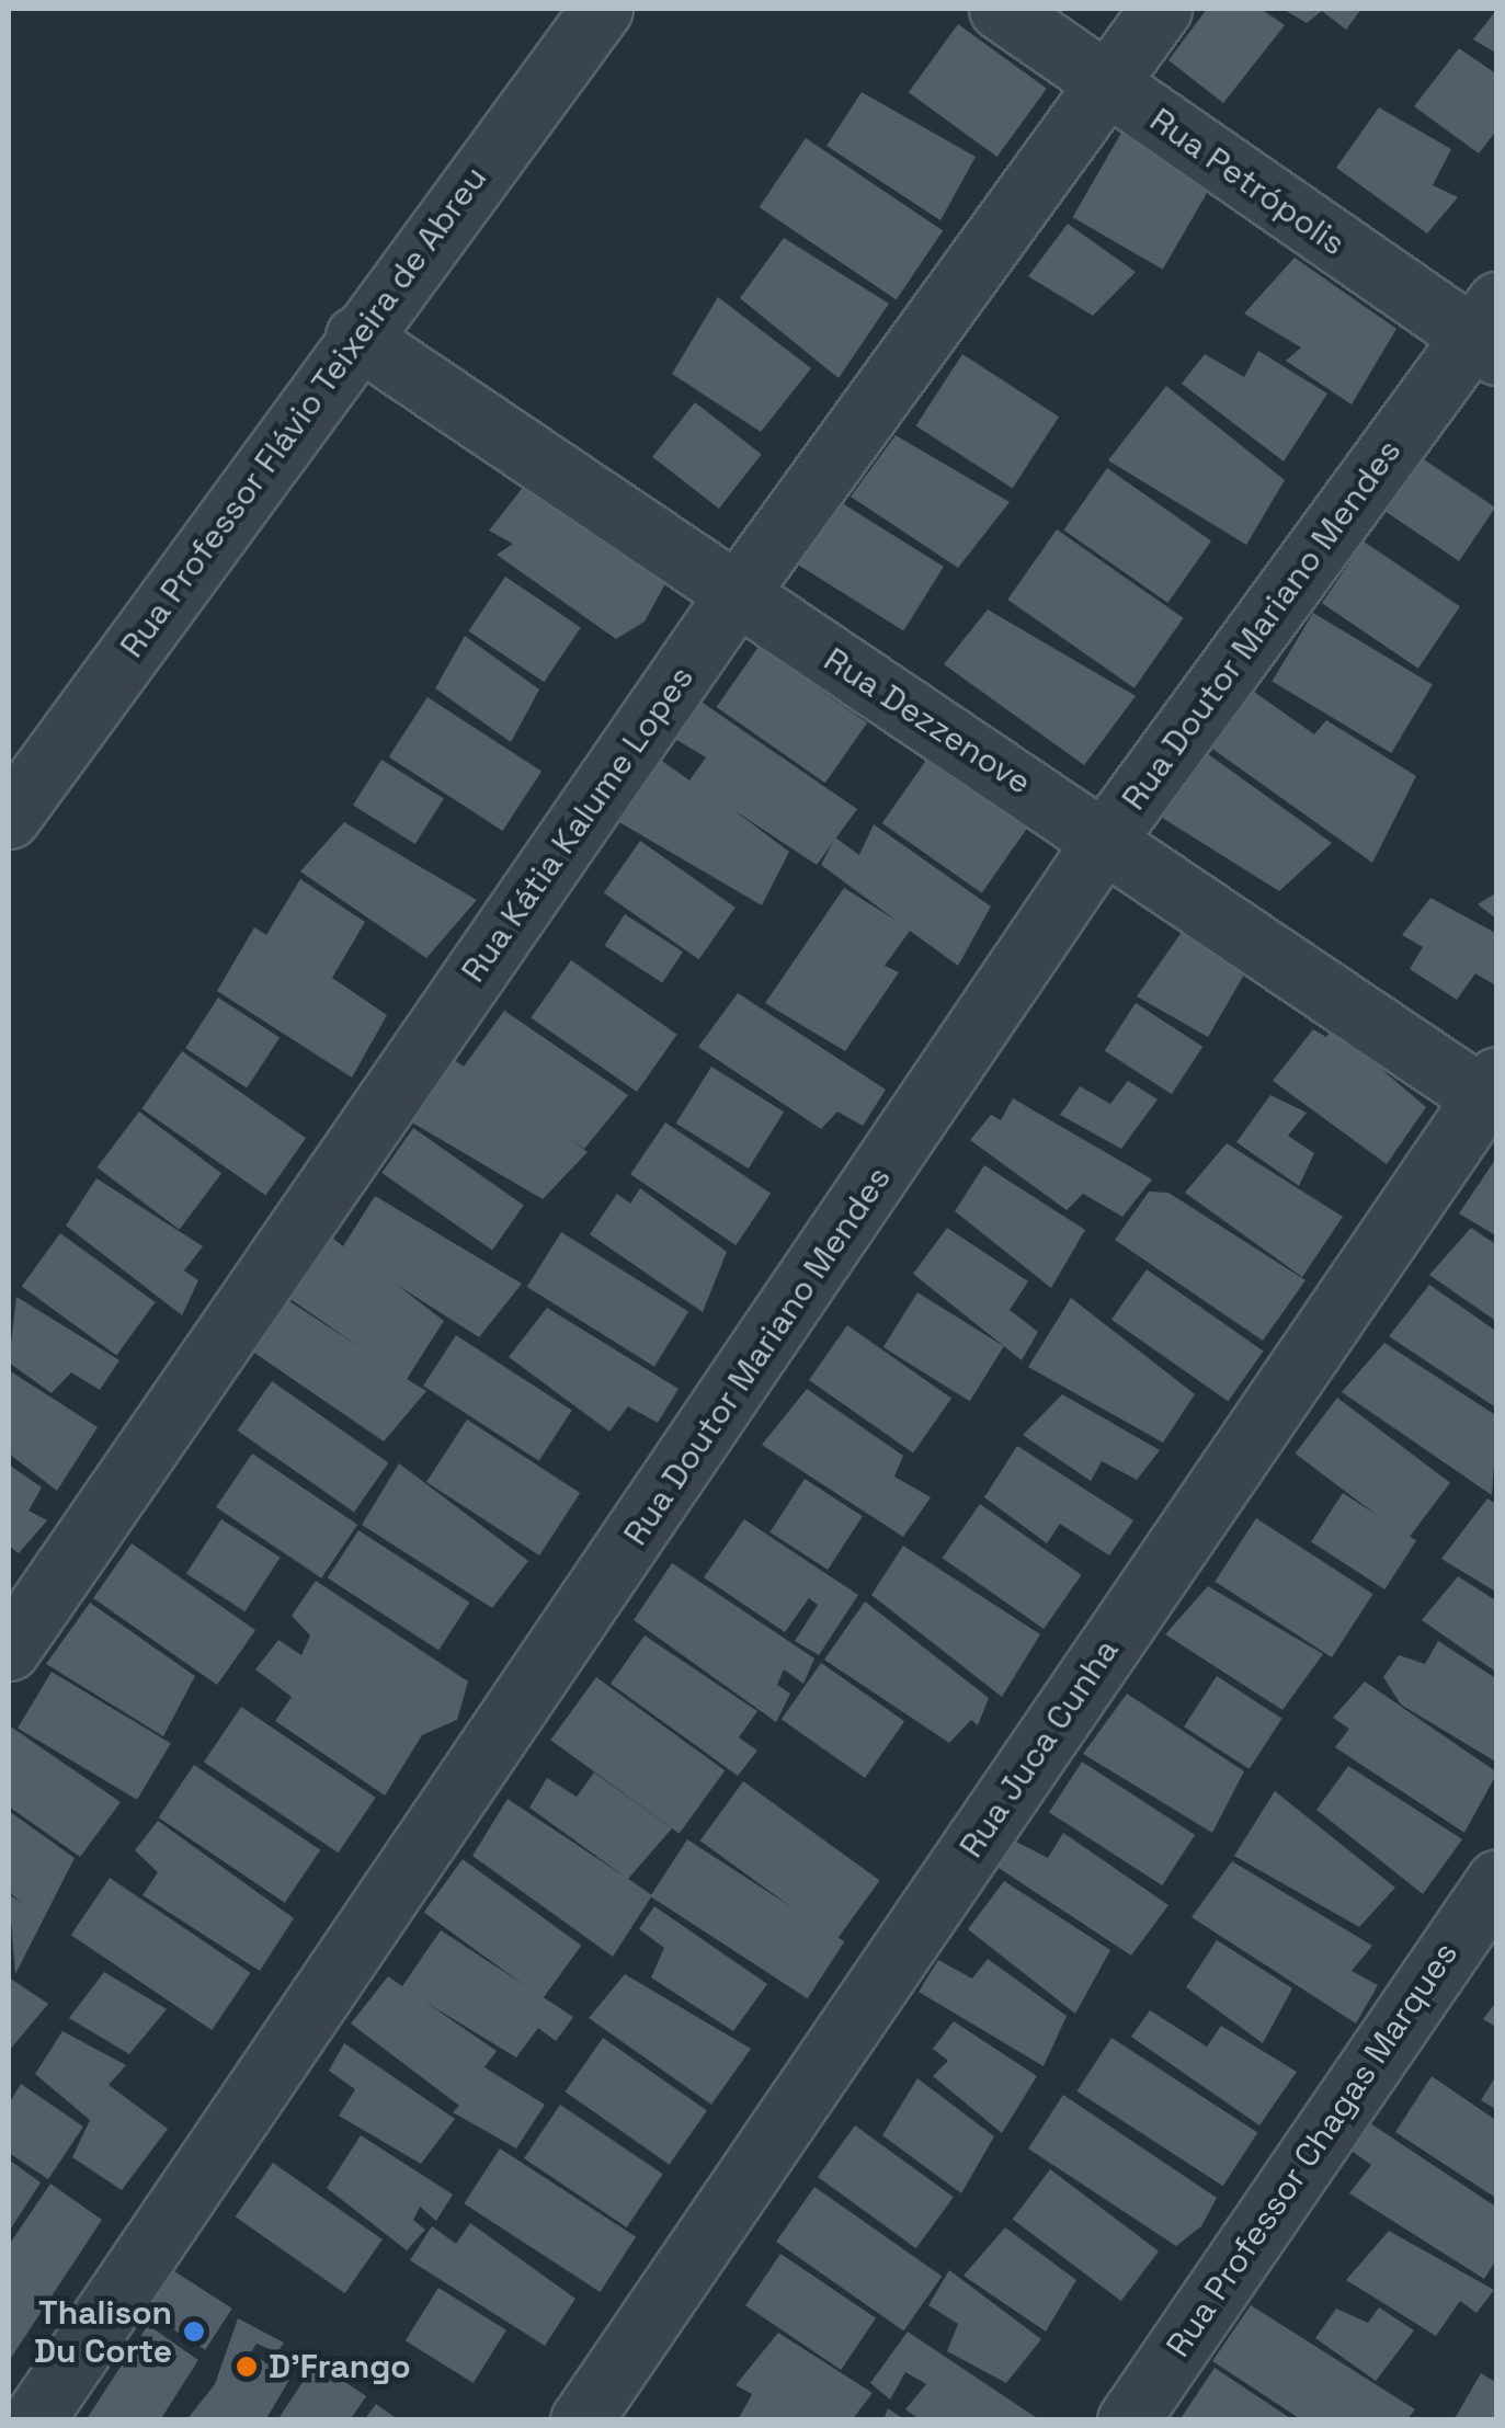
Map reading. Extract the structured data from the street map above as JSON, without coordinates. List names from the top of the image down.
{
  "streets": {
    "street": [
      "Rua Petrópolis",
      "Rua Professor Flávio Teixeira de Abreu",
      "Rua Doutor Mariano Mendes",
      "Rua Dezzenove",
      "Rua Kátia Kalume Lopes",
      "Rua Juca Cunha",
      "Rua Professor Chagas Marques"
    ]
  },
  "crossings": [
    ["Rua Petrópolis", "Rua Doutor Mariano Mendes"],
    ["Rua Petrópolis", "Rua Kátia Kalume Lopes"],
    ["Rua Professor Flávio Teixeira de Abreu", "Rua Dezzenove"],
    ["Rua Doutor Mariano Mendes", "Rua Dezzenove"],
    ["Rua Dezzenove", "Rua Kátia Kalume Lopes"],
    ["Rua Dezzenove", "Rua Juca Cunha"]
  ],
  "places": ["Thalison Du Corte", "D'Frango"]
}
